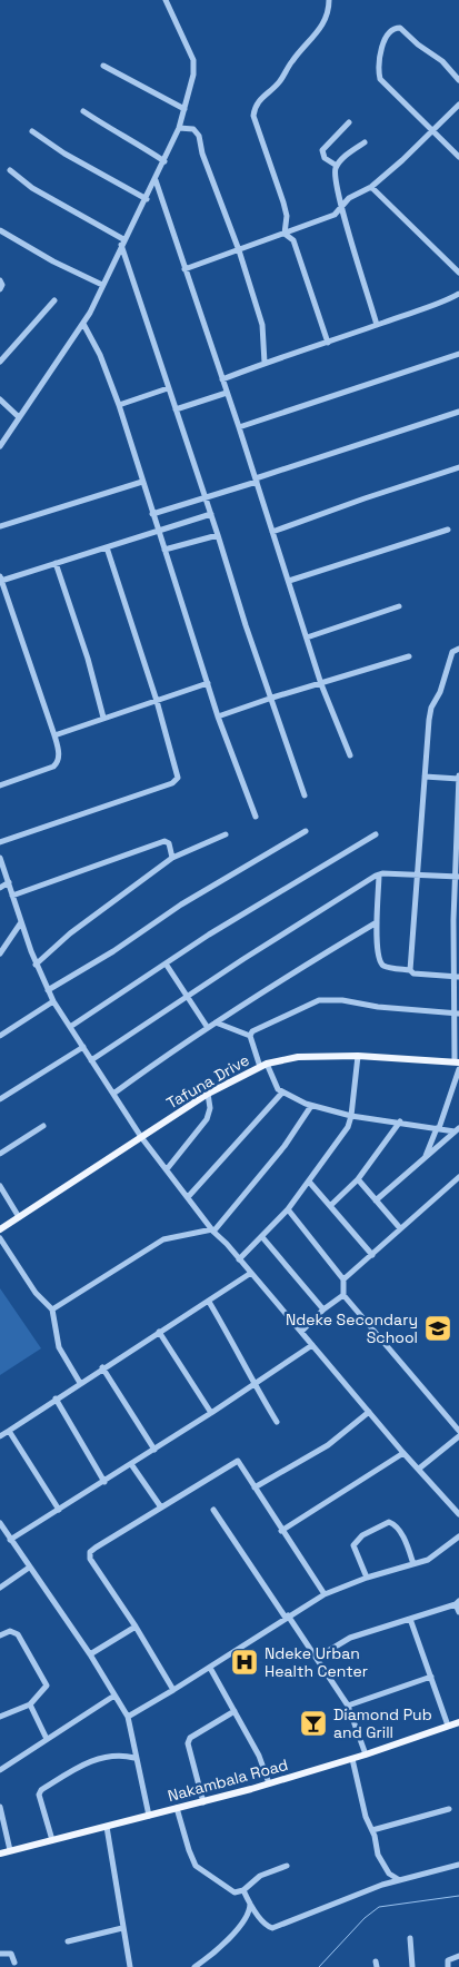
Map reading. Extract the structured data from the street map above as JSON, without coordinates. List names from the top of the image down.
{
  "streets": {
    "main road": ["Tafuna Drive", "Nakambala Road"]
  },
  "places": {
    "school or university": ["Ndeke Secondary School"],
    "hospital": ["Ndeke Urban Health Center"],
    "bar": ["Diamond Pub and Grill"]
  }
}
